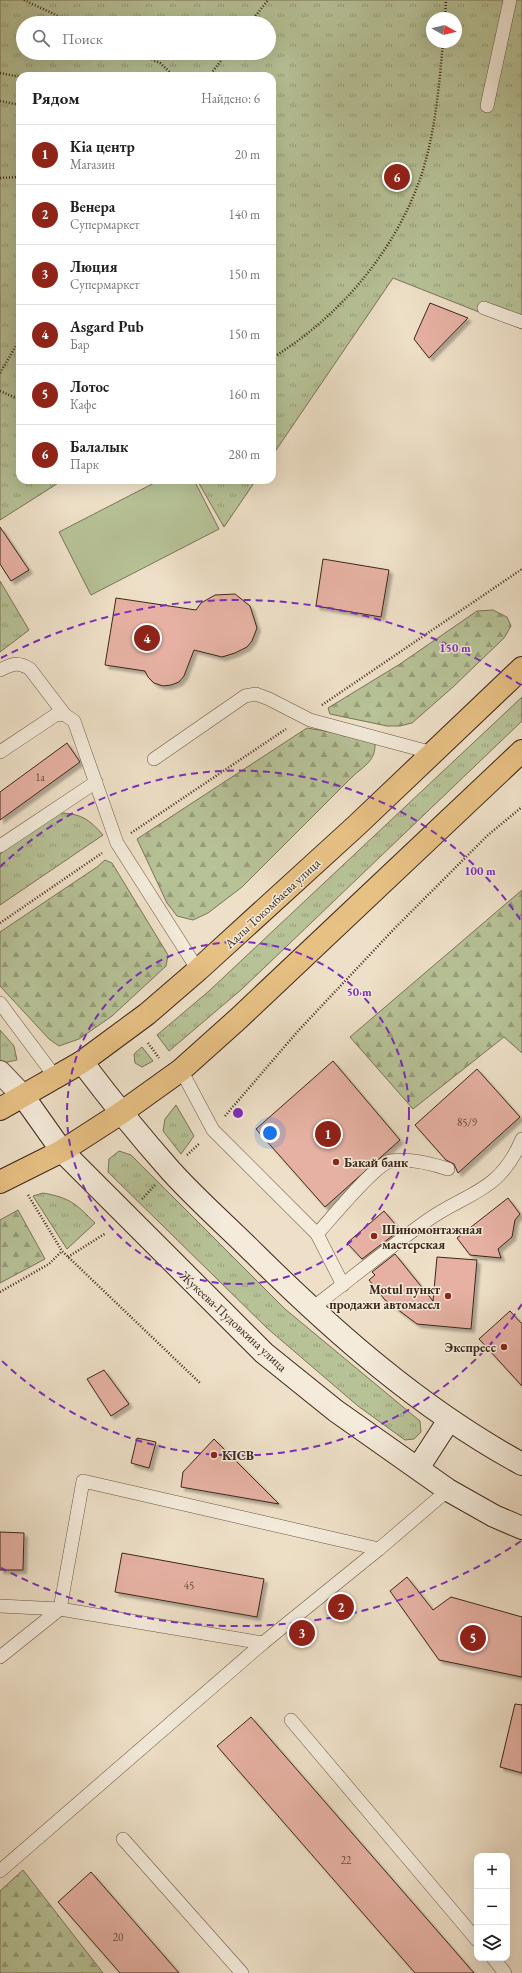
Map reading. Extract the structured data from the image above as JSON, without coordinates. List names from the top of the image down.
{
  "streets": {
    "main road": ["Аалы Токомбаева улица", "Жукеева-Пудовкина улица"]
  },
  "crossings": [
    ["Аалы Токомбаева улица", "Жукеева-Пудовкина улица"]
  ],
  "places": [
    "Бакай банк",
    "Шиномонтажная мастерская",
    "Motul пункт продажи автомасел",
    "Экспресс",
    "KICB"
  ],
  "house_numbers": [
    "1а",
    "85/9",
    "45",
    "22",
    "20"
  ],
  "north": "right",
  "page": {
    "search": "Поиск",
    "heading": ["Рядом", "Найдено: 6"],
    "list": [
      {
        "mark": "1",
        "name": "Kia центр",
        "note": "Магазин",
        "value": "20 m"
      },
      {
        "mark": "2",
        "name": "Венера",
        "note": "Супермаркет",
        "value": "140 m"
      },
      {
        "mark": "3",
        "name": "Люция",
        "note": "Супермаркет",
        "value": "150 m"
      },
      {
        "mark": "4",
        "name": "Asgard Pub",
        "note": "Бар",
        "value": "150 m"
      },
      {
        "mark": "5",
        "name": "Лотос",
        "note": "Кафе",
        "value": "160 m"
      },
      {
        "mark": "6",
        "name": "Балалык",
        "note": "Парк",
        "value": "280 m"
      }
    ],
    "pins": [
      "6",
      "4",
      "1",
      "2",
      "3",
      "5"
    ],
    "map_buttons": ["+", "−"]
  },
  "rings": ["150 m", "100 m", "50 m"]
}
